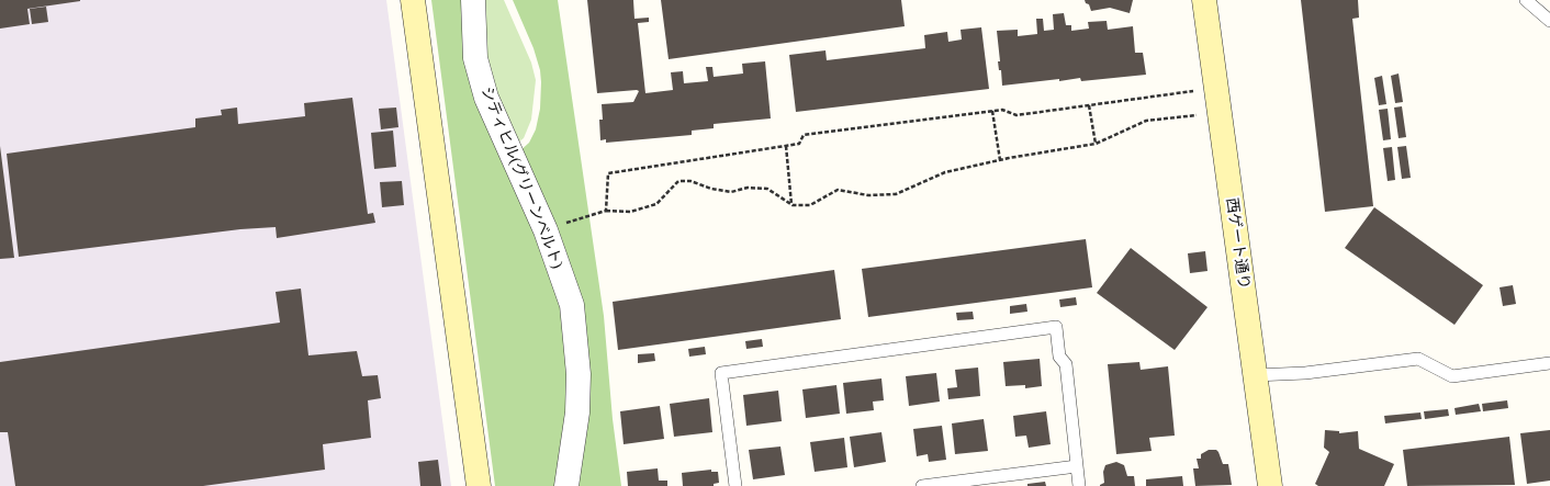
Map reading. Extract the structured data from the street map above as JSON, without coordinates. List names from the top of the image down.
{
  "streets": {
    "street": ["シティヒル(グリーンベルト)", "西ゲート通り"]
  }
}
